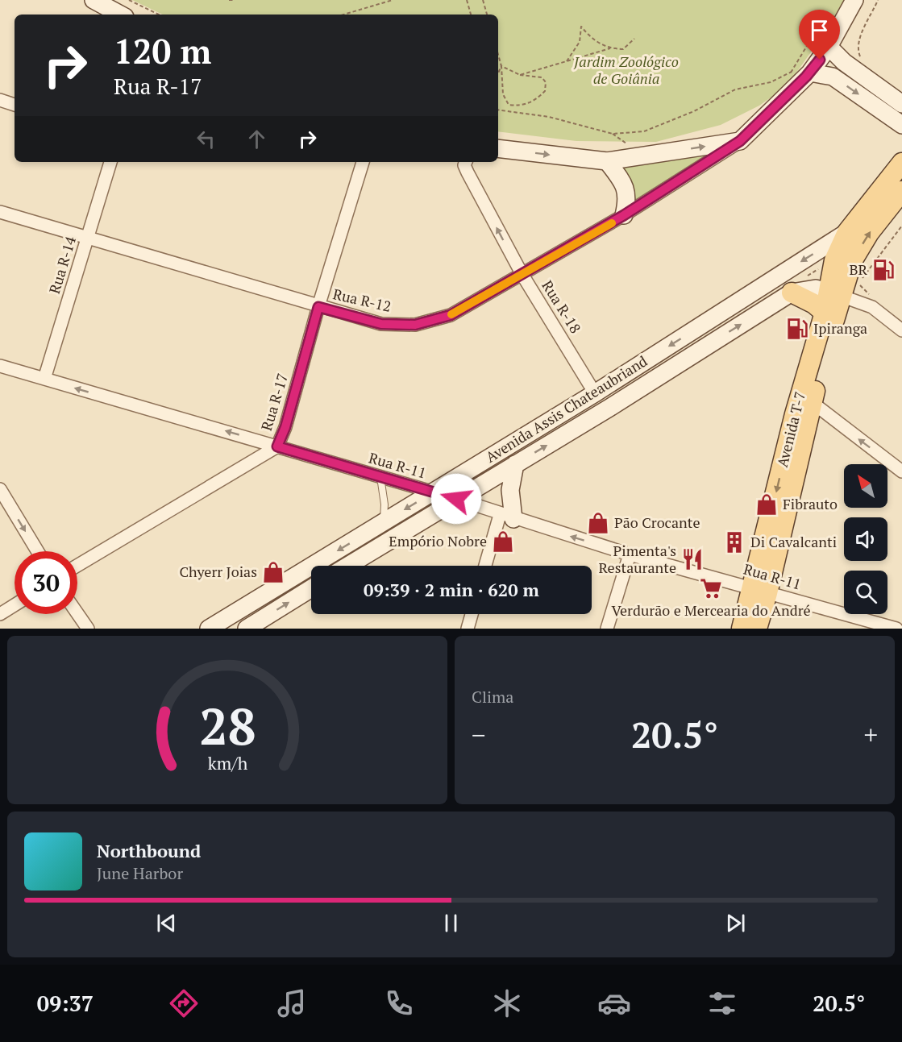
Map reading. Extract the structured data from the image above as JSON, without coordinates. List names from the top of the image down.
{
  "streets": {
    "main road": ["Avenida Assis Chateaubriand", "Avenida T-7"],
    "street": [
      "Rua R-14",
      "Rua R-12",
      "Rua R-18",
      "Rua R-17",
      "Rua R-11"
    ]
  },
  "crossings": [
    ["Rua R-14", "Rua R-12"],
    ["Rua R-14", "Rua R-11"],
    ["Rua R-12", "Rua R-18"],
    ["Rua R-12", "Rua R-17"],
    ["Rua R-18", "Avenida Assis Chateaubriand"],
    ["Rua R-17", "Rua R-11"],
    ["Avenida Assis Chateaubriand", "Avenida T-7"],
    ["Avenida Assis Chateaubriand", "Rua R-11"],
    ["Avenida T-7", "Rua R-11"]
  ],
  "one_way": ["Rua R-18", "Rua R-11"],
  "parks": ["Jardim Zoológico de Goiânia"],
  "places": {
    "fuel station": ["BR", "Ipiranga"],
    "shop": [
      "Fibrauto",
      "Pão Crocante",
      "Empório Nobre",
      "Chyerr Joias"
    ],
    "building": ["Di Cavalcanti"],
    "restaurant": ["Pimenta's Restaurante"],
    "supermarket": ["Verdurão e Mercearia do André"]
  },
  "north": "top left",
  "page": {
    "turn": ["120 m", "Rua R-17"],
    "limit": "30",
    "trip": "09:39 · 2 min · 620 m",
    "tile": "Clima",
    "heat": ["−", "20.5°", "+"],
    "song": ["Northbound", "June Harbor"],
    "tabs": ["09:37", "20.5°"],
    "gauge": ["28", "km/h"]
  }
}
